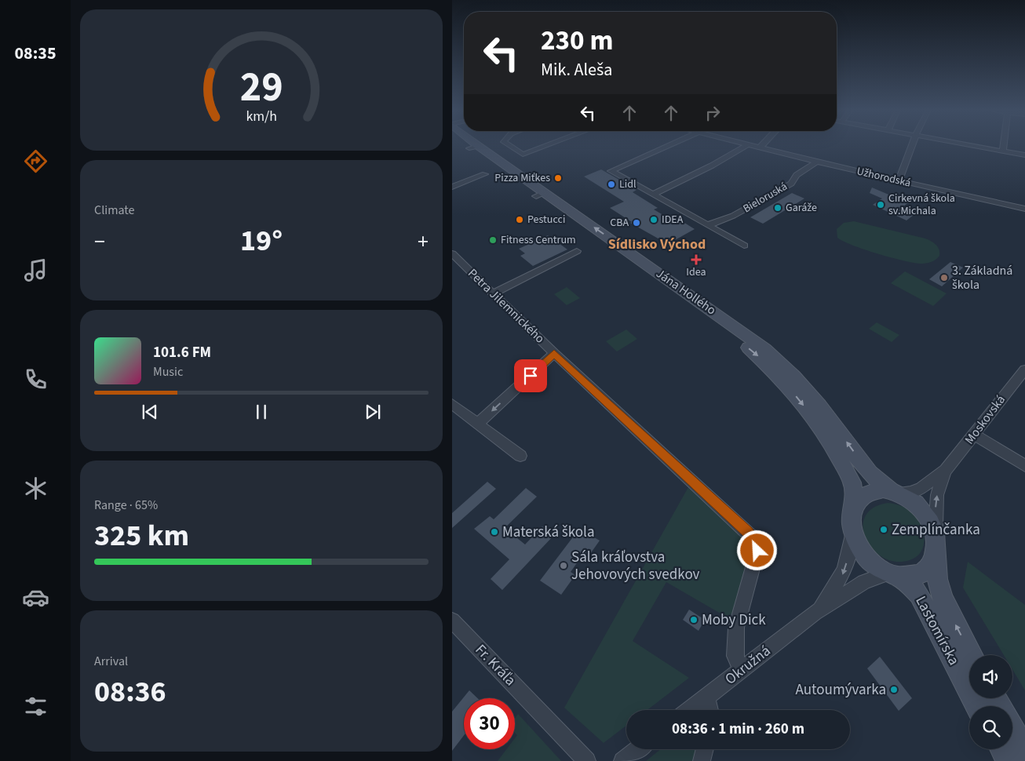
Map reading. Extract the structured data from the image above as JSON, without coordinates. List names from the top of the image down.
{
  "streets": {
    "street": [
      "Užhorodská",
      "Bieloruská",
      "Jána Hollého",
      "Petra Jilemnického",
      "Moskovská",
      "Lastomírska",
      "Fr. Kráľa",
      "Okružná"
    ]
  },
  "crossings": [
    ["Užhorodská", "Bieloruská"],
    ["Jána Hollého", "Lastomírska"],
    ["Petra Jilemnického", "Okružná"]
  ],
  "districts": ["Sídlisko Východ"],
  "places": {
    "other": [
      "Pizza Miťkes",
      "Lidl",
      "Cirkevná škola sv.Michala",
      "Garáže",
      "Pestucci",
      "IDEA",
      "CBA",
      "Fitness Centrum",
      "3. Základná škola",
      "Zemplínčanka",
      "Materská škola",
      "Sála kráľovstva Jehovových svedkov",
      "Moby Dick",
      "Autoumývarka"
    ],
    "health": ["Idea"]
  },
  "page": {
    "tabs": "08:35",
    "turn": ["230 m", "Mik. Aleša"],
    "tile": [
      "Climate",
      ["Range · 65%", "325 km"],
      ["Arrival", "08:36"]
    ],
    "heat": ["−", "19°", "+"],
    "song": ["101.6 FM", "Music"],
    "limit": "30",
    "trip": "08:36 · 1 min · 260 m",
    "gauge": ["29", "km/h"]
  }
}
